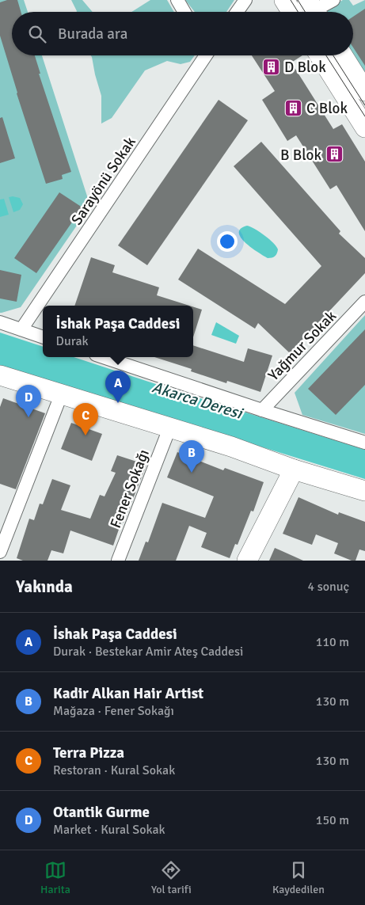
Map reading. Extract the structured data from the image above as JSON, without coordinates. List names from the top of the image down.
{
  "streets": {
    "street": ["Sarayönü Sokak", "Yağmur Sokak", "Fener Sokağı"]
  },
  "water": ["Akarca Deresi"],
  "places": {
    "building": ["D Blok", "C Blok", "B Blok"]
  },
  "page": {
    "search": "Burada ara",
    "popup": ["İshak Paşa Caddesi", "Durak"],
    "pins": [
      "A",
      "D",
      "C",
      "B"
    ],
    "heading": ["Yakında", "4 sonuç"],
    "list": [
      {
        "mark": "A",
        "name": "İshak Paşa Caddesi",
        "note": "Durak · Bestekar Amir Ateş Caddesi",
        "value": "110 m"
      },
      {
        "mark": "B",
        "name": "Kadir Alkan Hair Artist",
        "note": "Mağaza · Fener Sokağı",
        "value": "130 m"
      },
      {
        "mark": "C",
        "name": "Terra Pizza",
        "note": "Restoran · Kural Sokak",
        "value": "130 m"
      },
      {
        "mark": "D",
        "name": "Otantik Gurme",
        "note": "Market · Kural Sokak",
        "value": "150 m"
      }
    ],
    "nav": ["Harita", "Yol tarifi", "Kaydedilen"]
  }
}
